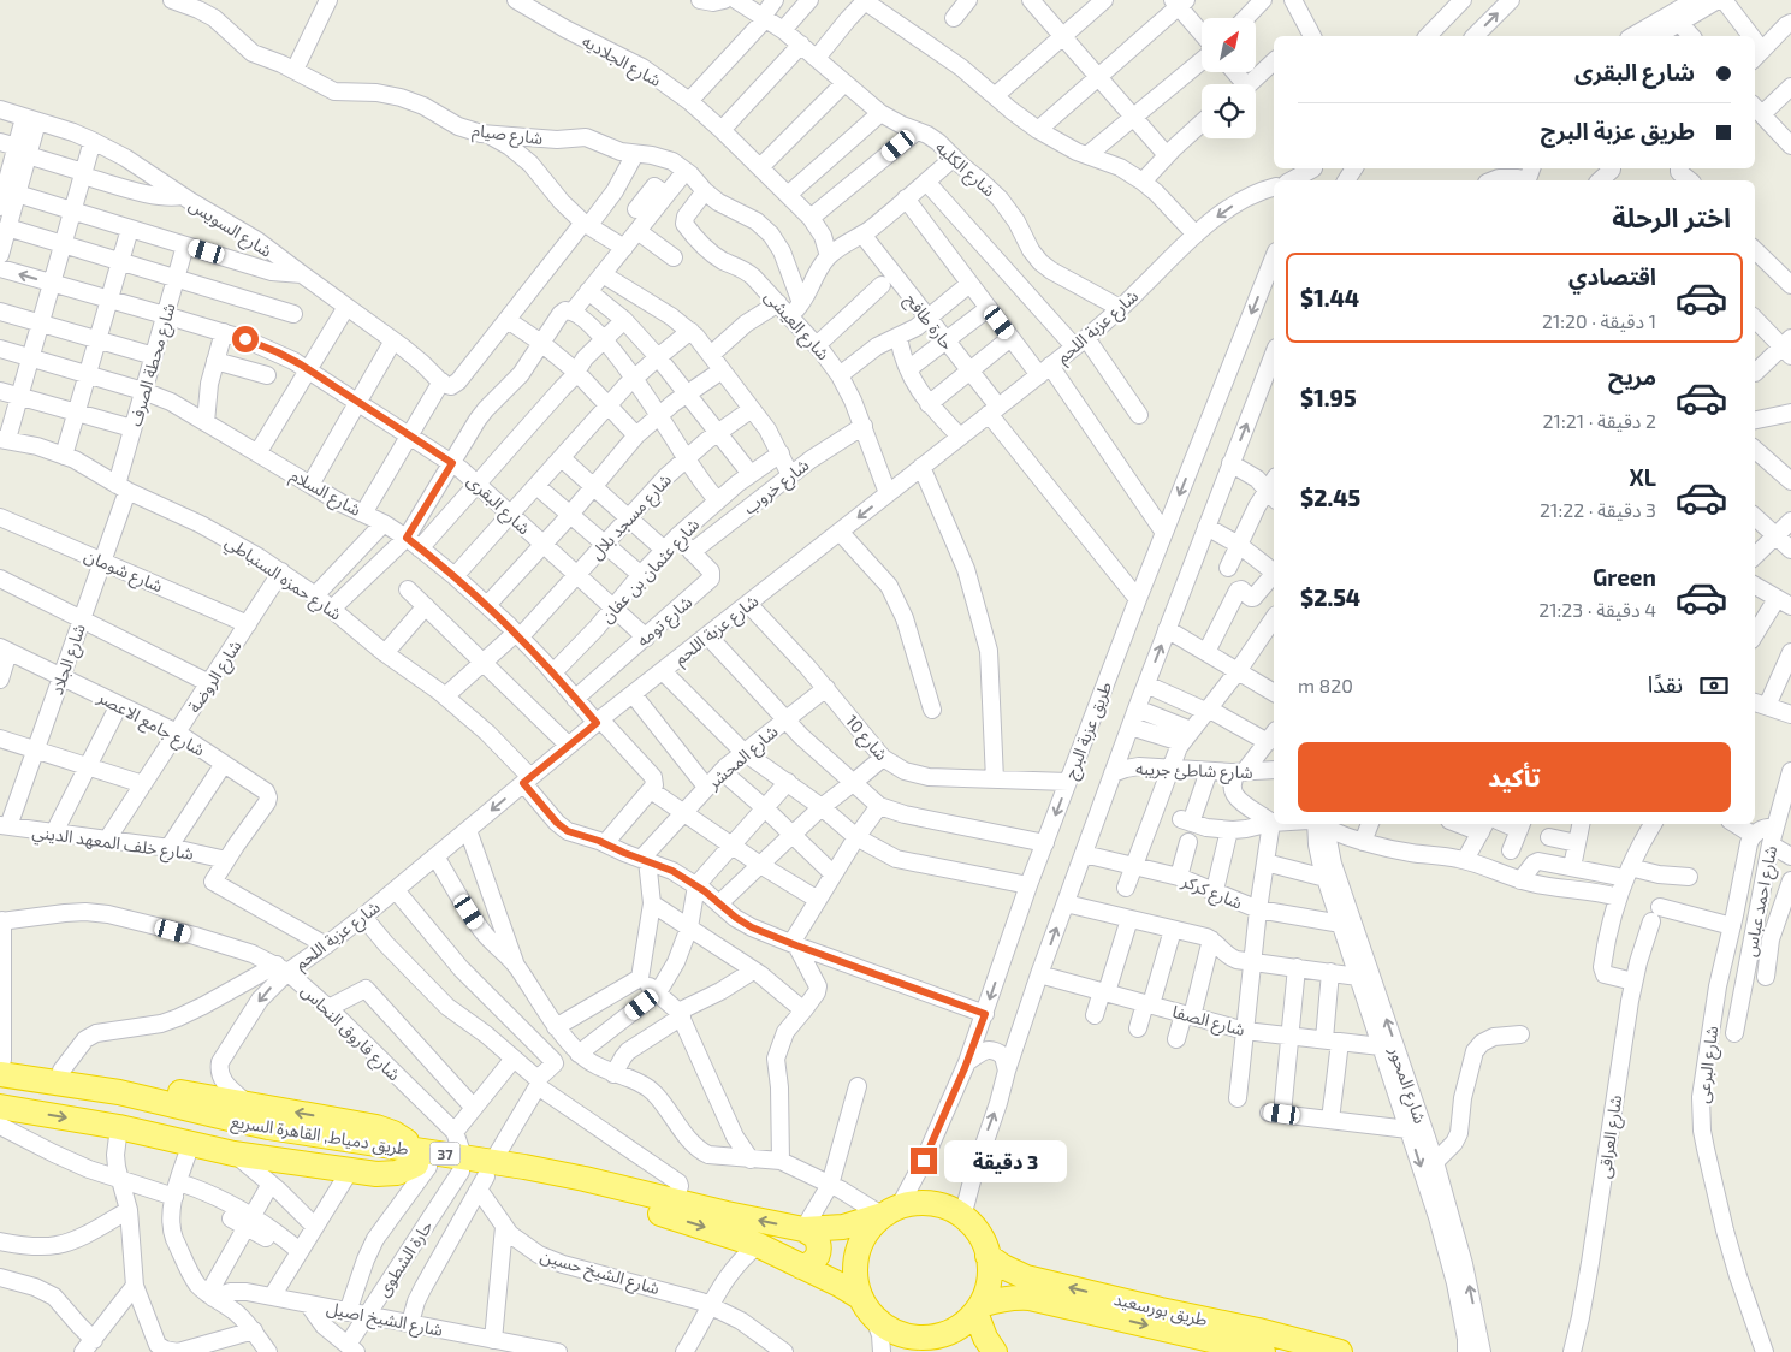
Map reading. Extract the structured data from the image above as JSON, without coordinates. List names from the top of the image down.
{
  "streets": {
    "highway": ["طريق دمياط, القاهرة السريع", "37", "طريق بورسعيد"],
    "street": [
      "شارع الجلاديه",
      "شارع صيام",
      "شارع الكليه",
      "شارع السويس",
      "حارة طافح",
      "شارع العيشى",
      "شارع عزبة اللحم",
      "شارع محطة الصرف",
      "شارع خروب",
      "شارع السلام",
      "شارع البقرى",
      "شارع مسجد بلال",
      "شارع شومان",
      "شارع عثمان بن عفان",
      "شارع حمزه السنباطي",
      "شارع تومه",
      "شارع الجلاد",
      "شارع الروضة",
      "شارع جامع الاعصر",
      "طريق عزبة البرج",
      "شارع 10",
      "شارع المحشر",
      "شارع شاطئ جريبه",
      "شارع خلف المعهد الديني",
      "شارع كركر",
      "شارع احمد عباس",
      "شارع الصفا",
      "شارع فاروق النحاس",
      "شارع البرعى",
      "شارع المحور",
      "شارع العراقى",
      "حارة الشطوى",
      "شارع الشيخ حسين",
      "شارع الشيخ اصيل"
    ]
  },
  "crossings": [
    ["شارع صيام", "شارع العيشى"],
    ["شارع الكليه", "شارع عزبة اللحم"],
    ["حارة طافح", "شارع عزبة اللحم"],
    ["حارة طافح", "طريق عزبة البرج"],
    ["شارع العيشى", "شارع عزبة اللحم"],
    ["شارع العيشى", "شارع خروب"],
    ["شارع عزبة اللحم", "شارع السلام"],
    ["شارع عزبة اللحم", "شارع حمزه السنباطي"],
    ["شارع عزبة اللحم", "شارع جامع الاعصر"],
    ["شارع عزبة اللحم", "شارع 10"],
    ["شارع عزبة اللحم", "شارع فاروق النحاس"],
    ["شارع محطة الصرف", "شارع السلام"],
    ["شارع محطة الصرف", "شارع البقرى"],
    ["شارع محطة الصرف", "شارع حمزه السنباطي"],
    ["شارع محطة الصرف", "شارع الجلاد"],
    ["شارع خروب", "شارع تومه"],
    ["شارع السلام", "شارع مسجد بلال"],
    ["شارع السلام", "شارع عثمان بن عفان"],
    ["شارع السلام", "شارع تومه"],
    ["شارع البقرى", "شارع مسجد بلال"],
    ["شارع البقرى", "شارع عثمان بن عفان"],
    ["شارع البقرى", "شارع تومه"],
    ["شارع مسجد بلال", "شارع حمزه السنباطي"],
    ["شارع شومان", "شارع الجلاد"],
    ["شارع شومان", "شارع الروضة"],
    ["شارع عثمان بن عفان", "شارع تومه"],
    ["شارع حمزه السنباطي", "شارع الجلاد"],
    ["شارع حمزه السنباطي", "شارع الروضة"],
    ["شارع حمزه السنباطي", "طريق عزبة البرج"],
    ["شارع حمزه السنباطي", "شارع المحشر"],
    ["شارع الجلاد", "شارع جامع الاعصر"],
    ["شارع الجلاد", "شارع خلف المعهد الديني"],
    ["شارع الروضة", "شارع جامع الاعصر"],
    ["شارع الروضة", "شارع خلف المعهد الديني"],
    ["شارع جامع الاعصر", "شارع خلف المعهد الديني"],
    ["طريق عزبة البرج", "شارع 10"],
    ["طريق عزبة البرج", "طريق دمياط, القاهرة السريع"],
    ["طريق عزبة البرج", "طريق بورسعيد"],
    ["شارع 10", "شارع المحشر"],
    ["شارع كركر", "شارع المحور"],
    ["شارع الصفا", "شارع المحور"],
    ["شارع فاروق النحاس", "طريق دمياط, القاهرة السريع"],
    ["شارع فاروق النحاس", "حارة الشطوى"],
    ["شارع البرعى", "شارع العراقى"],
    ["طريق دمياط, القاهرة السريع", "حارة الشطوى"],
    ["طريق دمياط, القاهرة السريع", "شارع الشيخ حسين"],
    ["طريق دمياط, القاهرة السريع", "طريق بورسعيد"],
    ["حارة الشطوى", "شارع الشيخ اصيل"]
  ],
  "north": "top right",
  "page": {
    "banner": ["شارع البقرى", "طريق عزبة البرج"],
    "heading": "اختر الرحلة",
    "list": [
      {
        "name": "اقتصادي",
        "note": "1 دقيقة · 21:20",
        "value": "$1.44"
      },
      {
        "name": "مريح",
        "note": "2 دقيقة · 21:21",
        "value": "$1.95"
      },
      {
        "name": "XL",
        "note": "3 دقيقة · 21:22",
        "value": "$2.45"
      },
      {
        "name": "Green",
        "note": "4 دقيقة · 21:23",
        "value": "$2.54"
      }
    ],
    "pay": ["نقدًا", "820 m"],
    "buttons": "تأكيد",
    "bubble": "3 دقيقة"
  }
}
